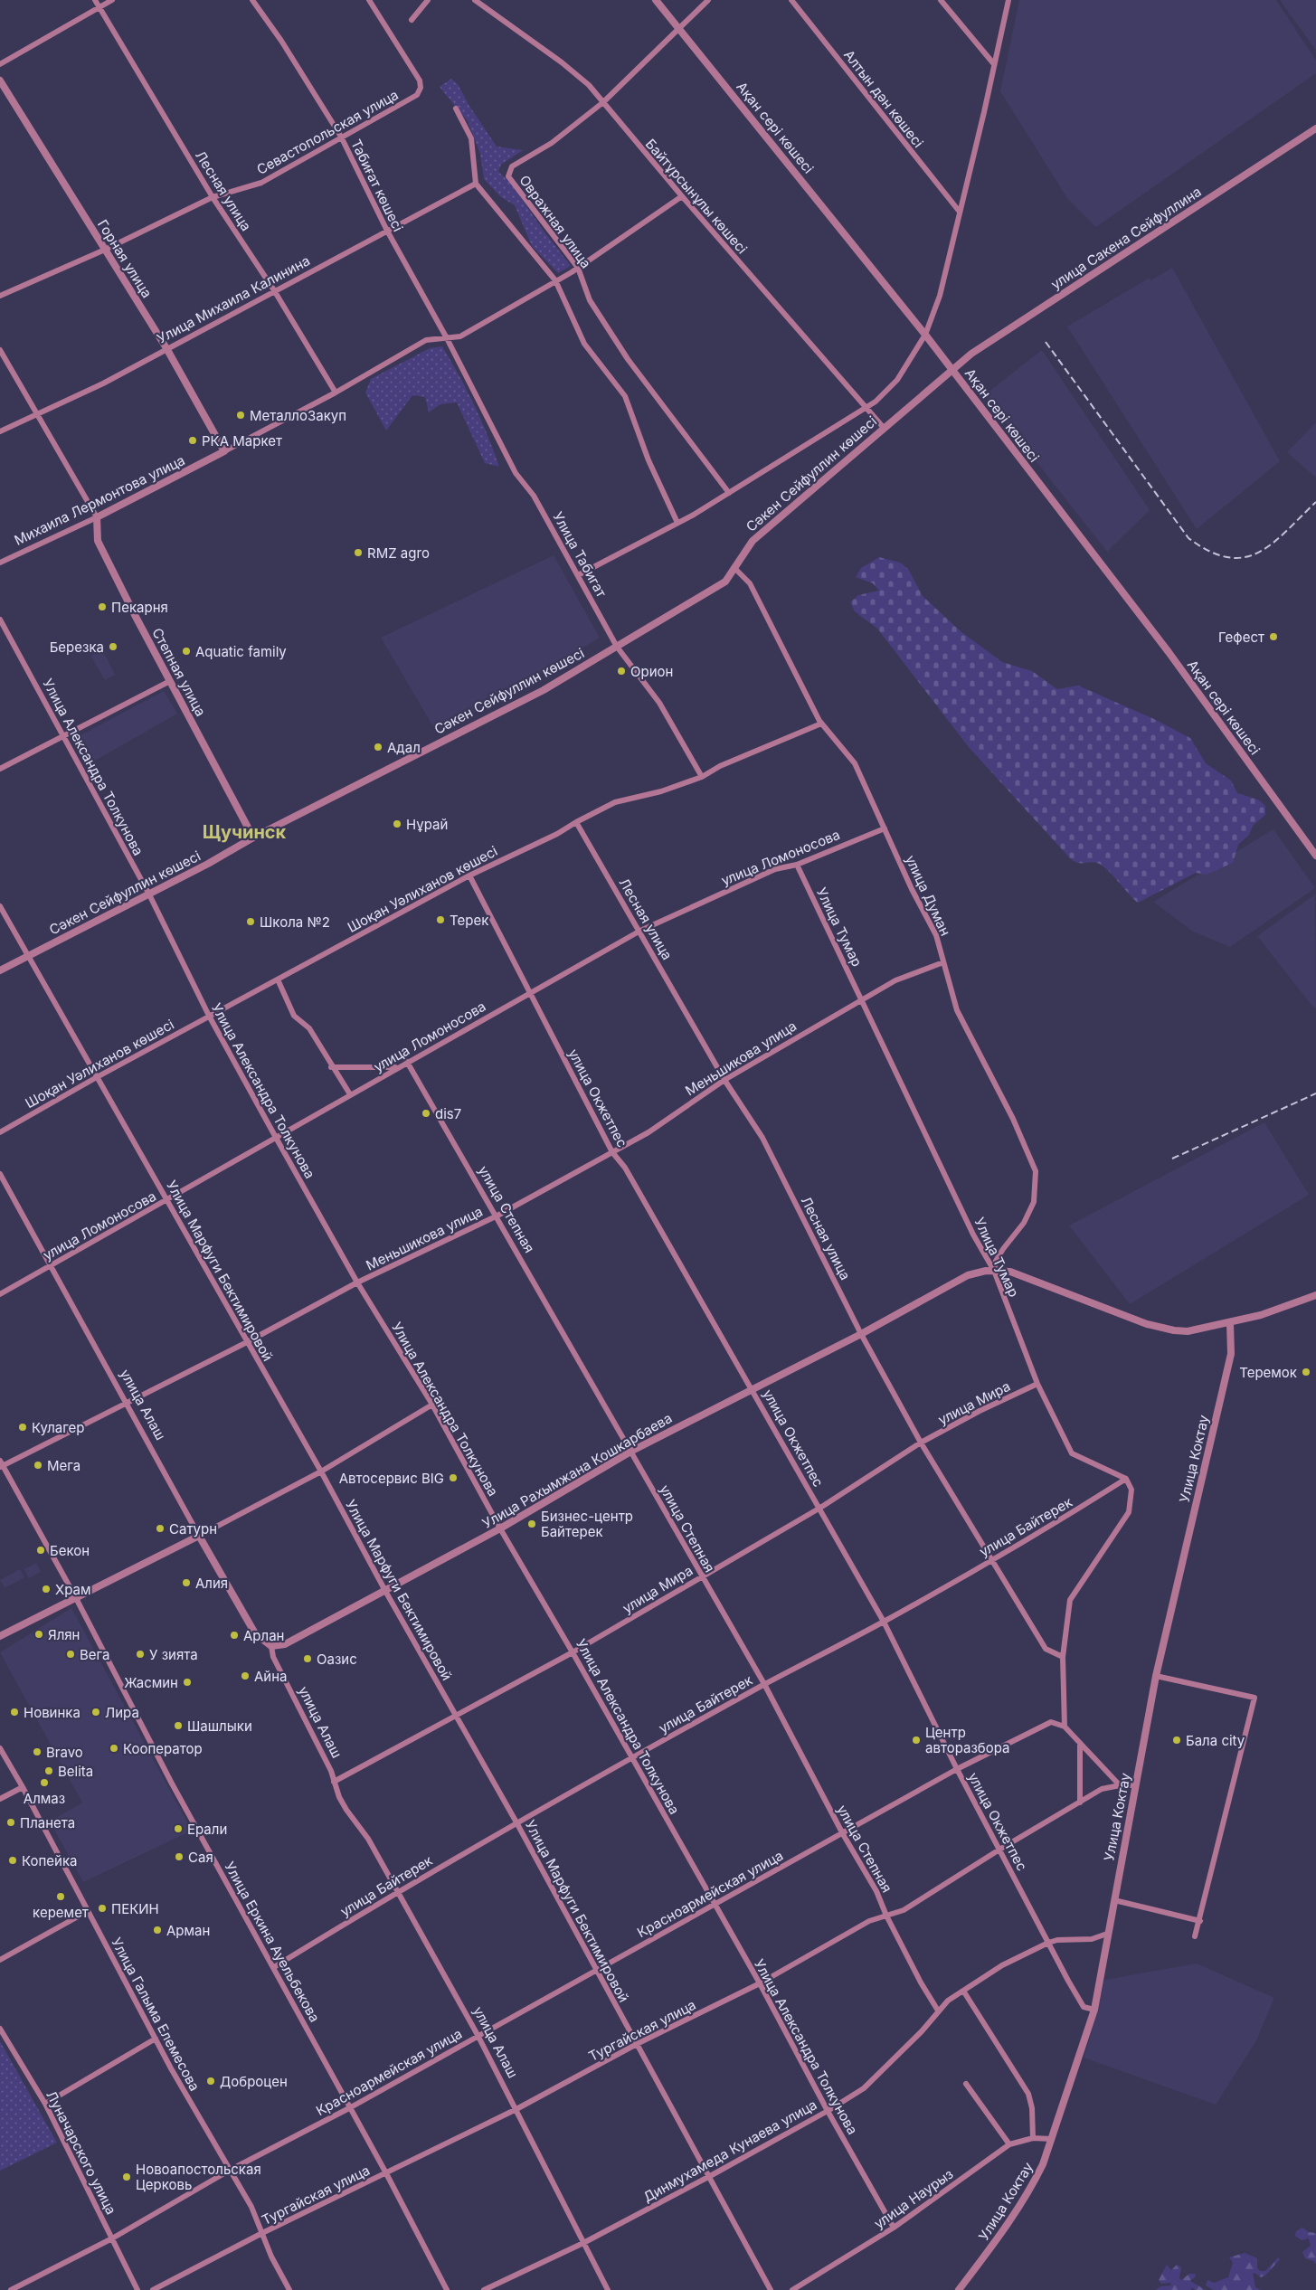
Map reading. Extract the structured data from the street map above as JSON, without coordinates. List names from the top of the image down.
{
  "streets": {
    "street": [
      "Алтын дән көшесі",
      "Ақан сері көшесі",
      "Севастопольская улица",
      "Табиғат көшесі",
      "Лесная улица",
      "Байтұрсынұлы көшесі",
      "Овражная улица",
      "улица Сакена Сейфуллина",
      "Горная улица",
      "Улица Михаила Калинина",
      "Сәкен Сейфуллин көшесі",
      "Михаила Лермонтова улица",
      "Улица Табигат",
      "Степная улица",
      "Улица Александра Толкунова",
      "улица Ломоносова",
      "Шоқан Уәлиханов көшесі",
      "улица Думан",
      "Улица Тумар",
      "Меньшикова улица",
      "улица Окжетпес",
      "улица Степная",
      "Улица Марфуги Бектимировой",
      "улица Мира",
      "улица Алаш",
      "Улица Коктау",
      "Улица Рахымжана Кошкарбаева",
      "улица Байтерек",
      "Красноармейская улица",
      "Улица Еркина Ауельбекова",
      "Улица Галыма Елемесова",
      "Тургайская улица",
      "Динмухамеда Кунаева улица",
      "Луначарского улица",
      "улица Наурыз"
    ]
  },
  "crossings": [
    ["Ақан сері көшесі", "улица Сакена Сейфуллина"],
    ["Ақан сері көшесі", "Сәкен Сейфуллин көшесі"],
    ["Севастопольская улица", "Табиғат көшесі"],
    ["Севастопольская улица", "Лесная улица"],
    ["Севастопольская улица", "Горная улица"],
    ["Табиғат көшесі", "Улица Михаила Калинина"],
    ["Табиғат көшесі", "Михаила Лермонтова улица"],
    ["Табиғат көшесі", "Улица Табигат"],
    ["Лесная улица", "Улица Михаила Калинина"],
    ["Лесная улица", "Михаила Лермонтова улица"],
    ["Лесная улица", "улица Ломоносова"],
    ["Лесная улица", "Шоқан Уәлиханов көшесі"],
    ["Лесная улица", "Меньшикова улица"],
    ["Лесная улица", "улица Мира"],
    ["Лесная улица", "Улица Рахымжана Кошкарбаева"],
    ["Лесная улица", "улица Байтерек"],
    ["Байтұрсынұлы көшесі", "Овражная улица"],
    ["Байтұрсынұлы көшесі", "Сәкен Сейфуллин көшесі"],
    ["Байтұрсынұлы көшесі", "Михаила Лермонтова улица"],
    ["Овражная улица", "Михаила Лермонтова улица"],
    ["улица Сакена Сейфуллина", "Сәкен Сейфуллин көшесі"],
    ["Горная улица", "Улица Михаила Калинина"],
    ["Горная улица", "Михаила Лермонтова улица"],
    ["Улица Михаила Калинина", "Степная улица"],
    ["Сәкен Сейфуллин көшесі", "Улица Табигат"],
    ["Сәкен Сейфуллин көшесі", "Степная улица"],
    ["Сәкен Сейфуллин көшесі", "Улица Александра Толкунова"],
    ["Сәкен Сейфуллин көшесі", "улица Думан"],
    ["Сәкен Сейфуллин көшесі", "Улица Марфуги Бектимировой"],
    ["Михаила Лермонтова улица", "Улица Табигат"],
    ["Михаила Лермонтова улица", "Степная улица"],
    ["Улица Табигат", "Шоқан Уәлиханов көшесі"],
    ["Улица Александра Толкунова", "улица Ломоносова"],
    ["Улица Александра Толкунова", "Шоқан Уәлиханов көшесі"],
    ["Улица Александра Толкунова", "Меньшикова улица"],
    ["Улица Александра Толкунова", "улица Мира"],
    ["Улица Александра Толкунова", "Улица Рахымжана Кошкарбаева"],
    ["Улица Александра Толкунова", "улица Байтерек"],
    ["Улица Александра Толкунова", "Красноармейская улица"],
    ["Улица Александра Толкунова", "Тургайская улица"],
    ["Улица Александра Толкунова", "Динмухамеда Кунаева улица"],
    ["Улица Александра Толкунова", "улица Наурыз"],
    ["улица Ломоносова", "улица Думан"],
    ["улица Ломоносова", "Улица Тумар"],
    ["улица Ломоносова", "улица Окжетпес"],
    ["улица Ломоносова", "улица Степная"],
    ["улица Ломоносова", "Улица Марфуги Бектимировой"],
    ["улица Ломоносова", "улица Алаш"],
    ["Шоқан Уәлиханов көшесі", "улица Думан"],
    ["Шоқан Уәлиханов көшесі", "улица Окжетпес"],
    ["Шоқан Уәлиханов көшесі", "Улица Марфуги Бектимировой"],
    ["улица Думан", "Улица Тумар"],
    ["улица Думан", "Меньшикова улица"],
    ["улица Думан", "Улица Рахымжана Кошкарбаева"],
    ["Улица Тумар", "Меньшикова улица"],
    ["Улица Тумар", "улица Мира"],
    ["Улица Тумар", "Улица Рахымжана Кошкарбаева"],
    ["Улица Тумар", "улица Байтерек"],
    ["Меньшикова улица", "улица Окжетпес"],
    ["Меньшикова улица", "улица Степная"],
    ["Меньшикова улица", "Улица Марфуги Бектимировой"],
    ["Меньшикова улица", "улица Алаш"],
    ["Меньшикова улица", "Улица Еркина Ауельбекова"],
    ["улица Окжетпес", "улица Мира"],
    ["улица Окжетпес", "Улица Коктау"],
    ["улица Окжетпес", "Улица Рахымжана Кошкарбаева"],
    ["улица Окжетпес", "улица Байтерек"],
    ["улица Окжетпес", "Красноармейская улица"],
    ["улица Окжетпес", "Тургайская улица"],
    ["улица Окжетпес", "Динмухамеда Кунаева улица"],
    ["улица Степная", "улица Мира"],
    ["улица Степная", "Улица Рахымжана Кошкарбаева"],
    ["улица Степная", "улица Байтерек"],
    ["улица Степная", "Красноармейская улица"],
    ["улица Степная", "Тургайская улица"],
    ["улица Степная", "Динмухамеда Кунаева улица"],
    ["Улица Марфуги Бектимировой", "улица Мира"],
    ["Улица Марфуги Бектимировой", "Улица Рахымжана Кошкарбаева"],
    ["Улица Марфуги Бектимировой", "улица Байтерек"],
    ["Улица Марфуги Бектимировой", "Красноармейская улица"],
    ["Улица Марфуги Бектимировой", "Тургайская улица"],
    ["Улица Марфуги Бектимировой", "Динмухамеда Кунаева улица"],
    ["улица Мира", "улица Алаш"],
    ["улица Алаш", "Улица Рахымжана Кошкарбаева"],
    ["улица Алаш", "улица Байтерек"],
    ["улица Алаш", "Красноармейская улица"],
    ["улица Алаш", "Тургайская улица"],
    ["улица Алаш", "Динмухамеда Кунаева улица"],
    ["Улица Коктау", "Улица Рахымжана Кошкарбаева"],
    ["Улица Коктау", "Тургайская улица"],
    ["Улица Коктау", "Динмухамеда Кунаева улица"],
    ["Улица Коктау", "улица Наурыз"],
    ["улица Байтерек", "Улица Еркина Ауельбекова"],
    ["Красноармейская улица", "Улица Еркина Ауельбекова"],
    ["Красноармейская улица", "Улица Галыма Елемесова"],
    ["Красноармейская улица", "Луначарского улица"],
    ["Улица Еркина Ауельбекова", "Тургайская улица"],
    ["Улица Галыма Елемесова", "Тургайская улица"]
  ],
  "districts": ["Щучинск"],
  "places": [
    "МеталлоЗакуп",
    "РКА Маркет",
    "RMZ agro",
    "Пекарня",
    "Гефест",
    "Березка",
    "Aquatic family",
    "Орион",
    "Адал",
    "Нұрай",
    "Терек",
    "Школа №2",
    "dis7",
    "Теремок",
    "Кулагер",
    "Мега",
    "Автосервис BIG",
    "Бизнес-центр Байтерек",
    "Сатурн",
    "Бекон",
    "Алия",
    "Храм",
    "Ялян",
    "Арлан",
    "Вега",
    "У зията",
    "Оазис",
    "Айна",
    "Жасмин",
    "Новинка",
    "Лира",
    "Шашлыки",
    "Центр авторазбора",
    "Бала city",
    "Кооператор",
    "Bravo",
    "Belita",
    "Алмаз",
    "Планета",
    "Ерали",
    "Сая",
    "Копейка",
    "керемет",
    "ПЕКИН",
    "Арман",
    "Доброцен",
    "Новоапостольская Церковь"
  ]
}
